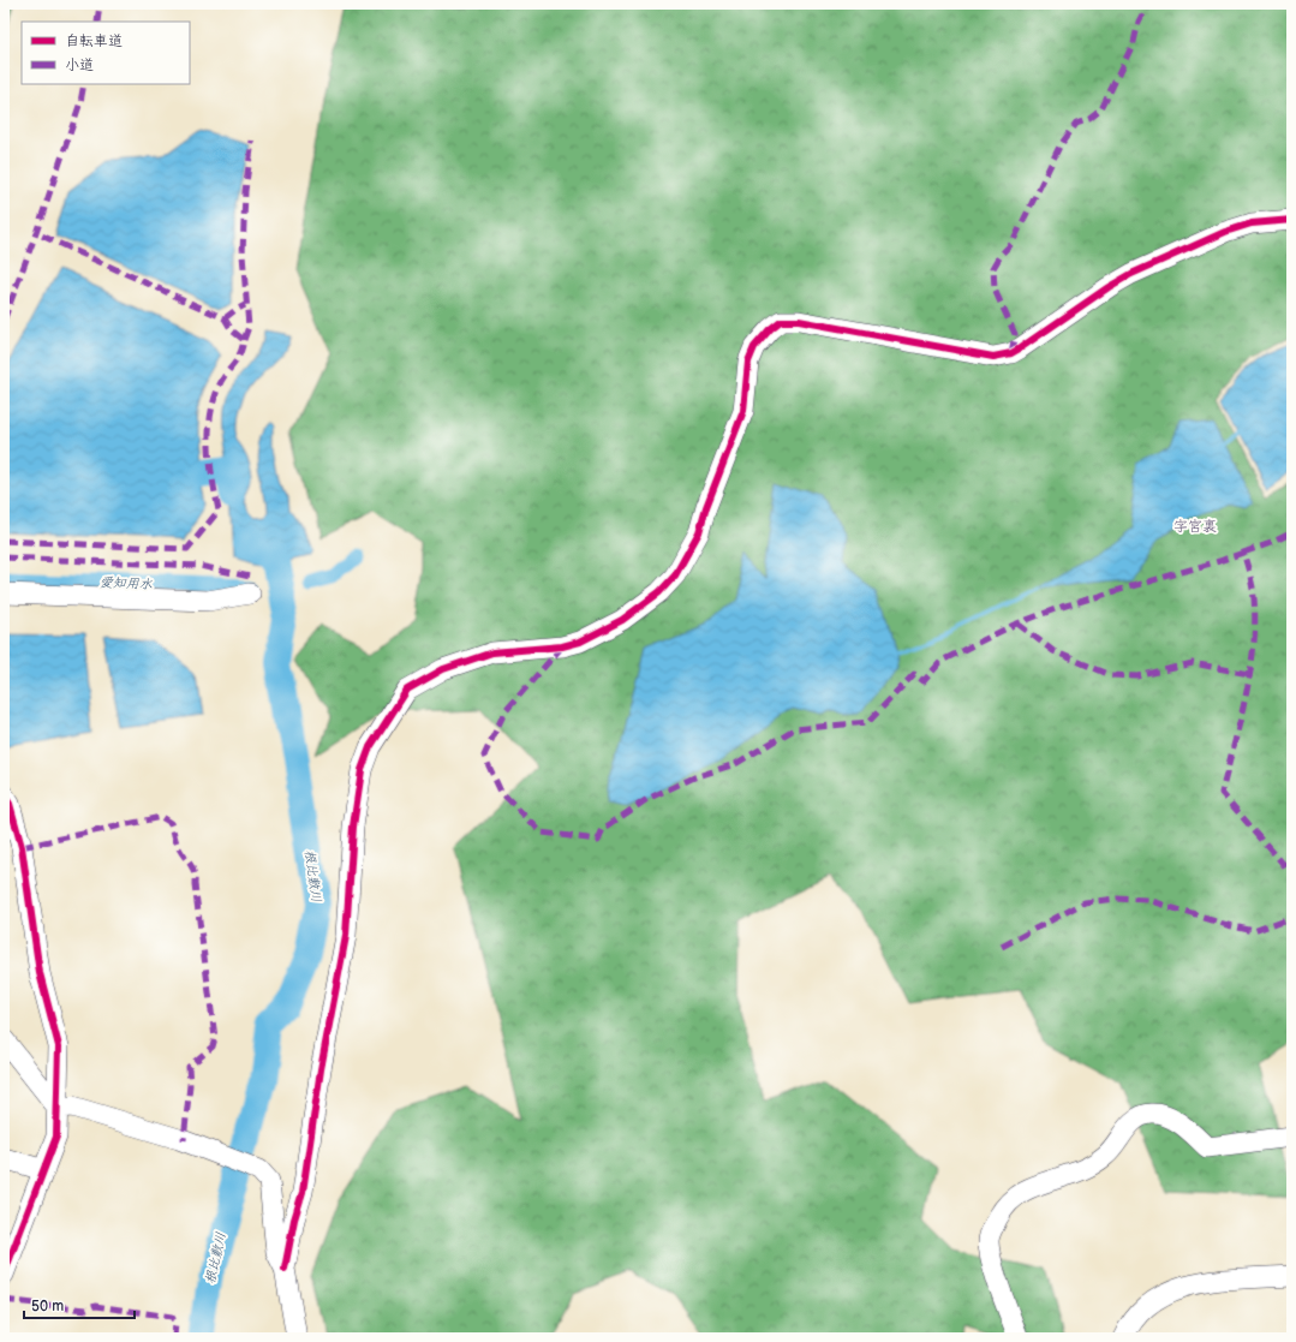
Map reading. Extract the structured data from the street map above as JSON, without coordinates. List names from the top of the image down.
{
  "districts": ["字宮裏"],
  "water": ["愛知用水", "根比敷川"],
  "legend": ["自転車道", "小道"],
  "scale_bar": "50 m"
}
